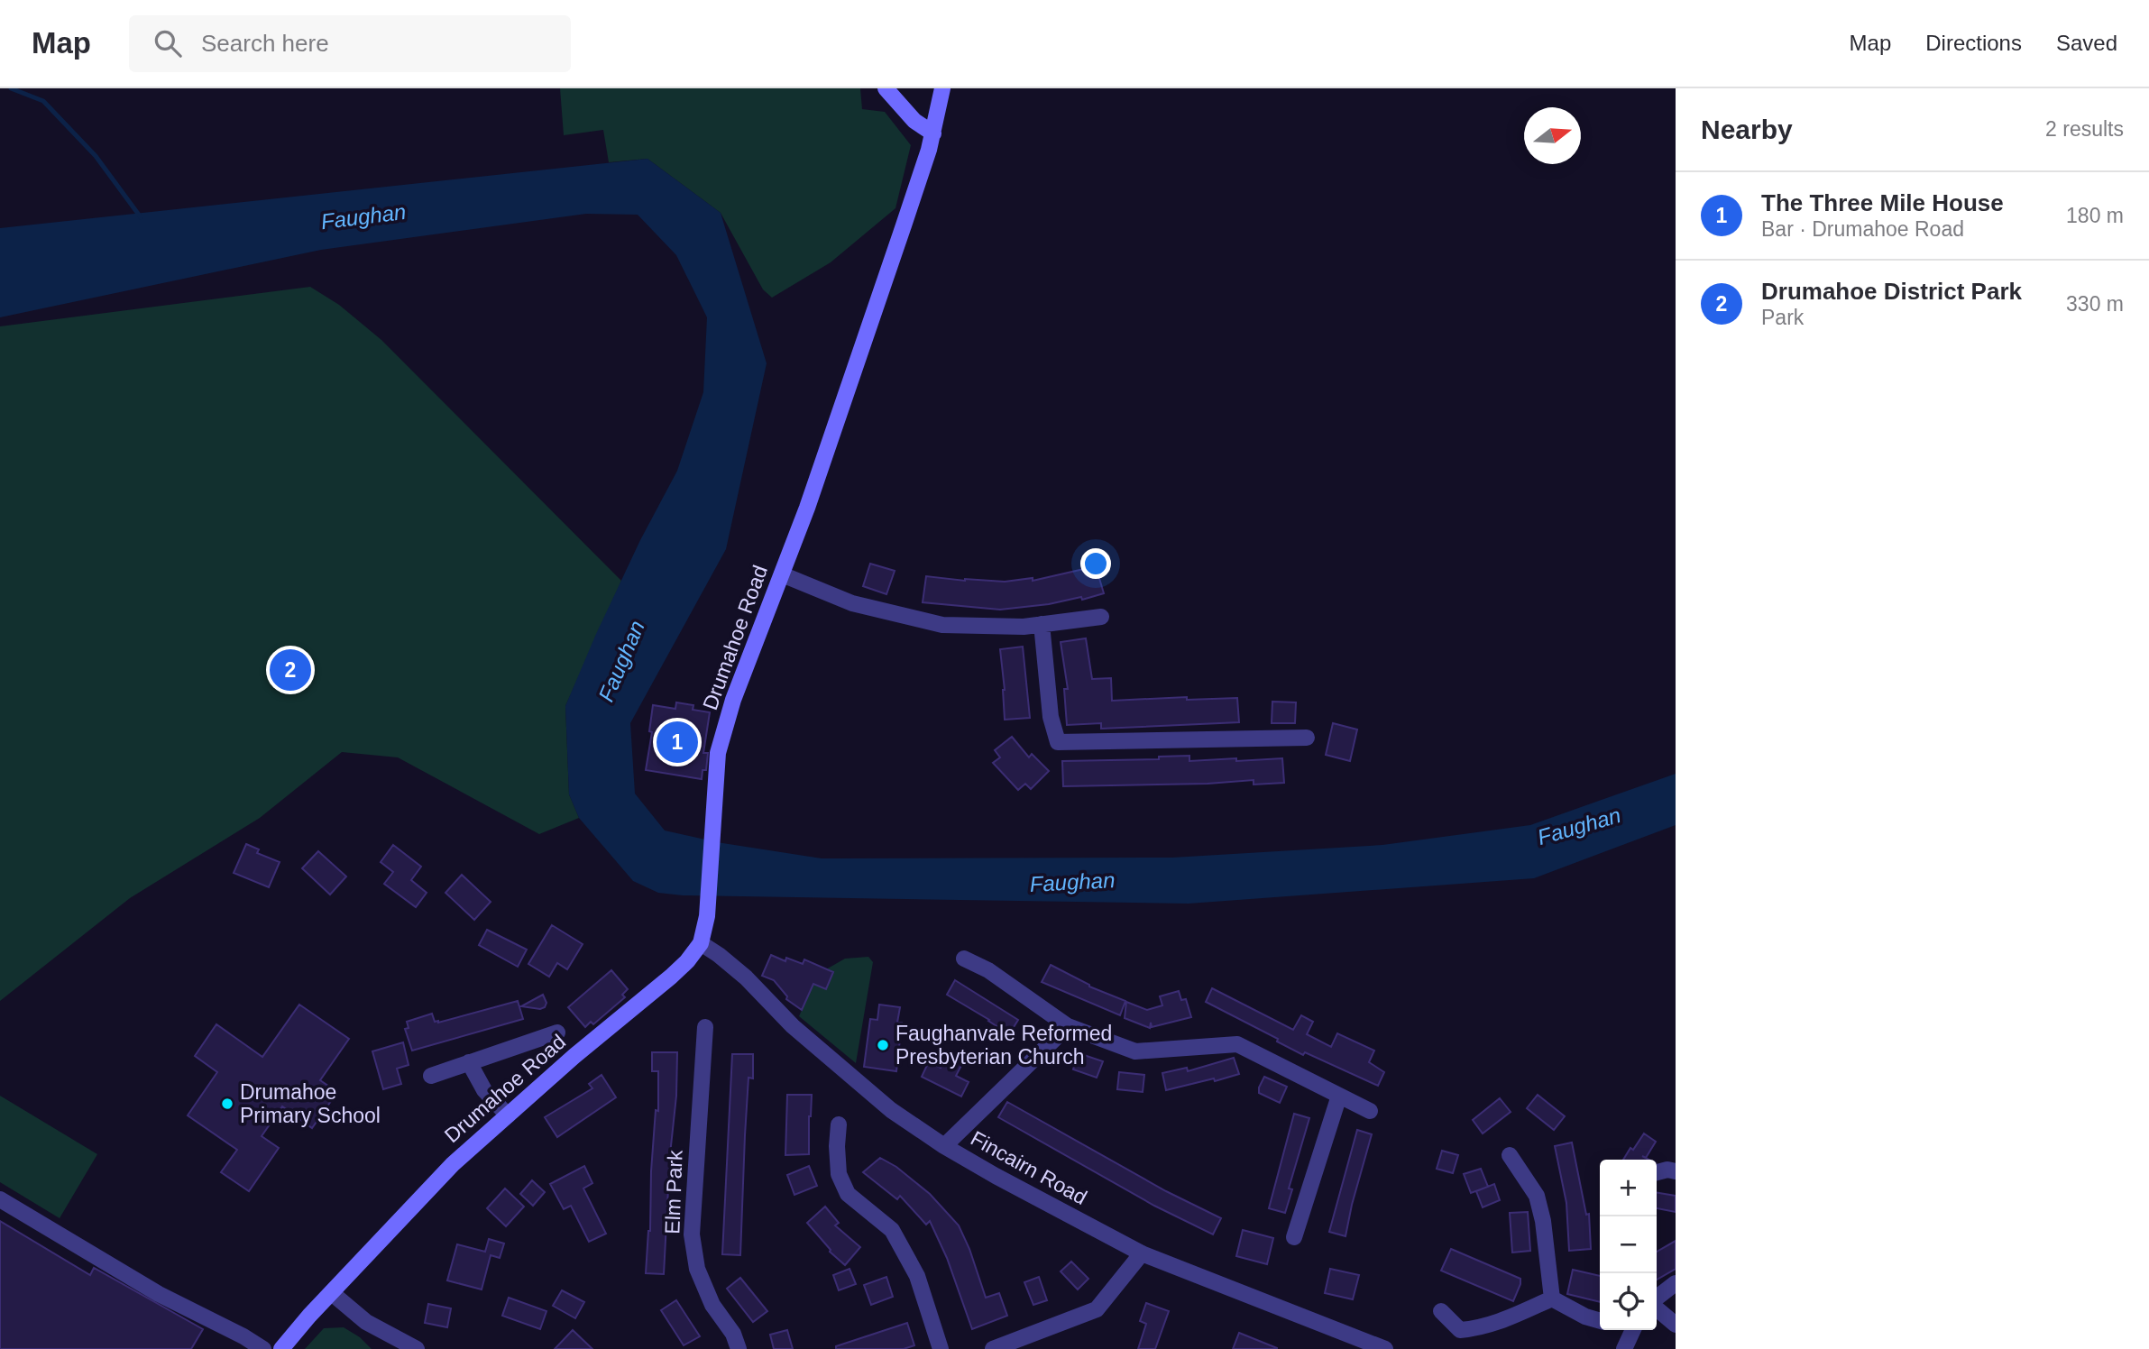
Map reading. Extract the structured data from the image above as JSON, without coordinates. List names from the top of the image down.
{
  "streets": {
    "street": ["Drumahoe Road", "Fincairn Road", "Elm Park"]
  },
  "crossings": [
    ["Drumahoe Road", "Fincairn Road"]
  ],
  "water": ["Faughan"],
  "places": ["Faughanvale Reformed Presbyterian Church", "Drumahoe Primary School"],
  "north": "right",
  "page": {
    "header": "Map",
    "search": "Search here",
    "nav": ["Map", "Directions", "Saved"],
    "heading": ["Nearby", "2 results"],
    "list": [
      {
        "mark": "1",
        "name": "The Three Mile House",
        "note": "Bar · Drumahoe Road",
        "value": "180 m"
      },
      {
        "mark": "2",
        "name": "Drumahoe District Park",
        "note": "Park",
        "value": "330 m"
      }
    ],
    "pins": ["2", "1"],
    "map_buttons": ["+", "−"]
  }
}
